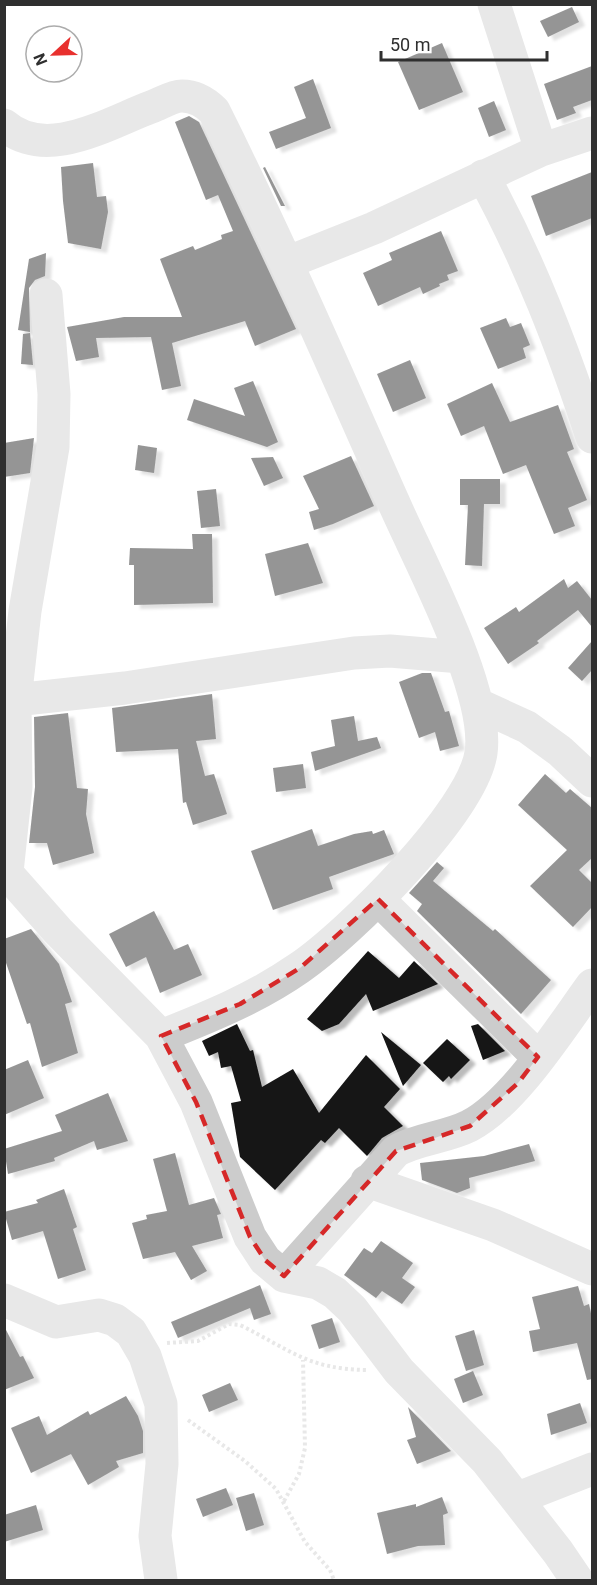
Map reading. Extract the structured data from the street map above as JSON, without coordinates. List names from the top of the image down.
{
  "scale_bar": "50 m",
  "north": "left"
}
